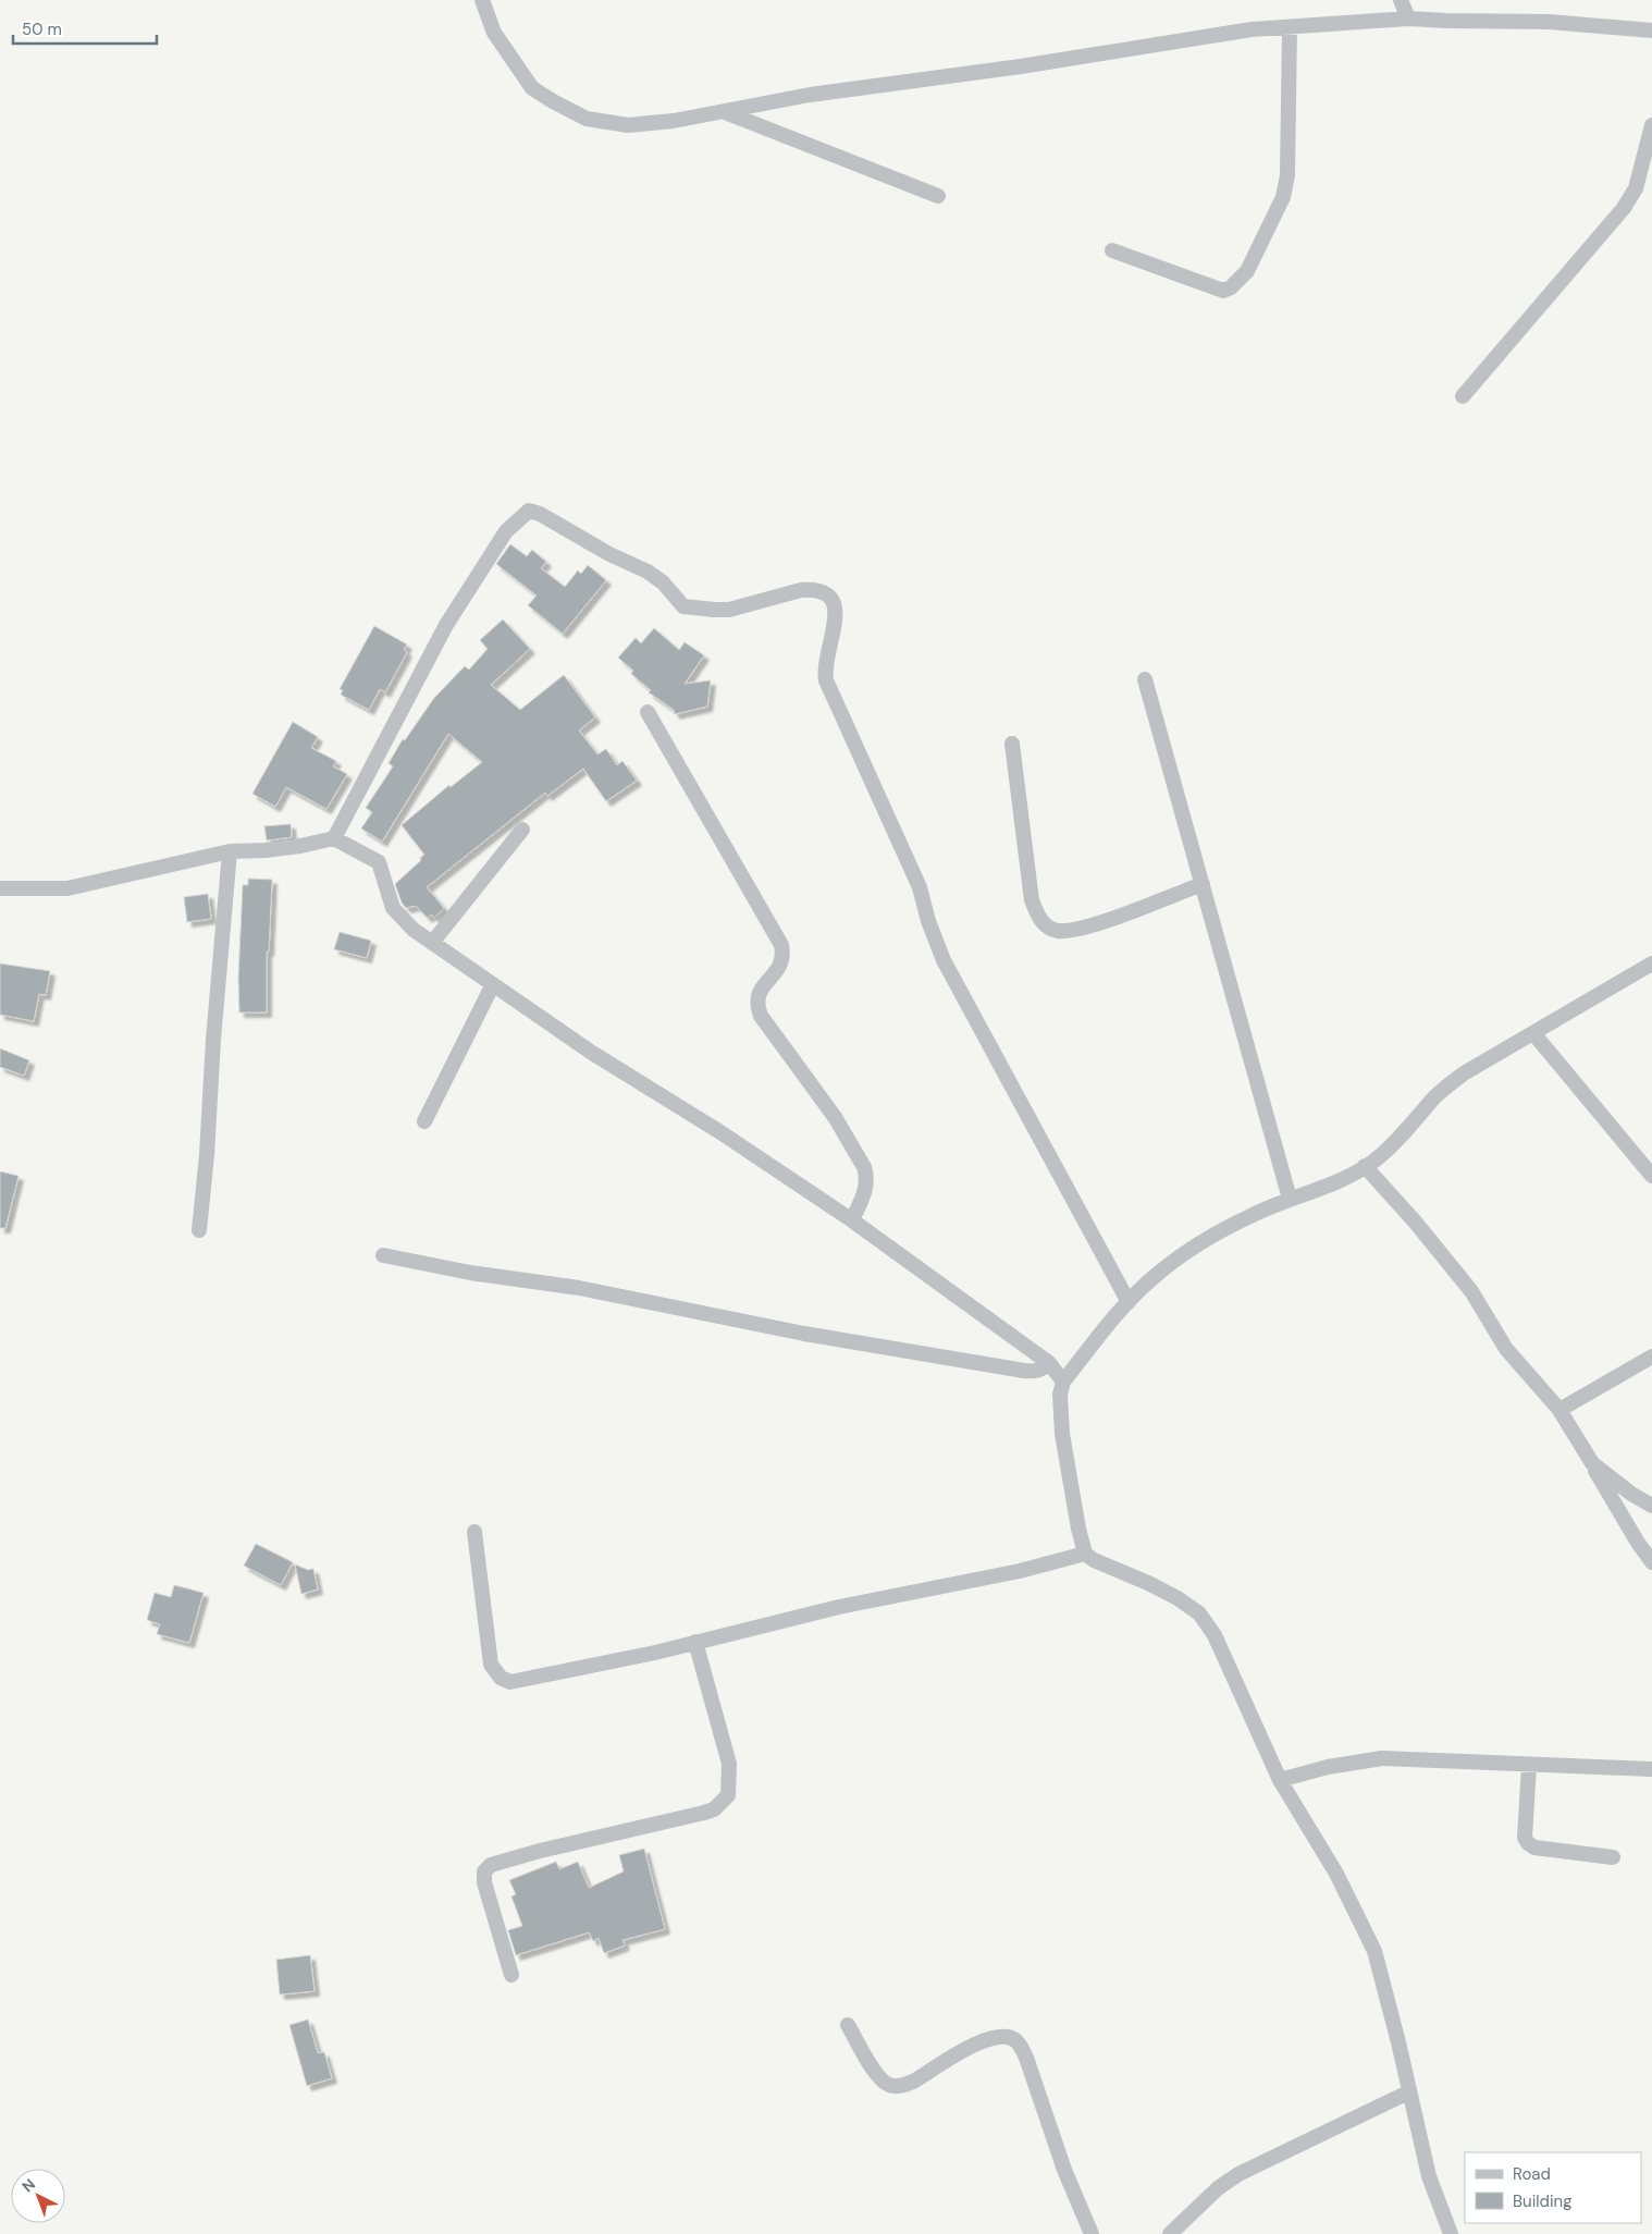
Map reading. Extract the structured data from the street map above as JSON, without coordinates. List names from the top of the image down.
{
  "legend": ["Road", "Building"],
  "scale_bar": "50 m",
  "north": "top left"
}
